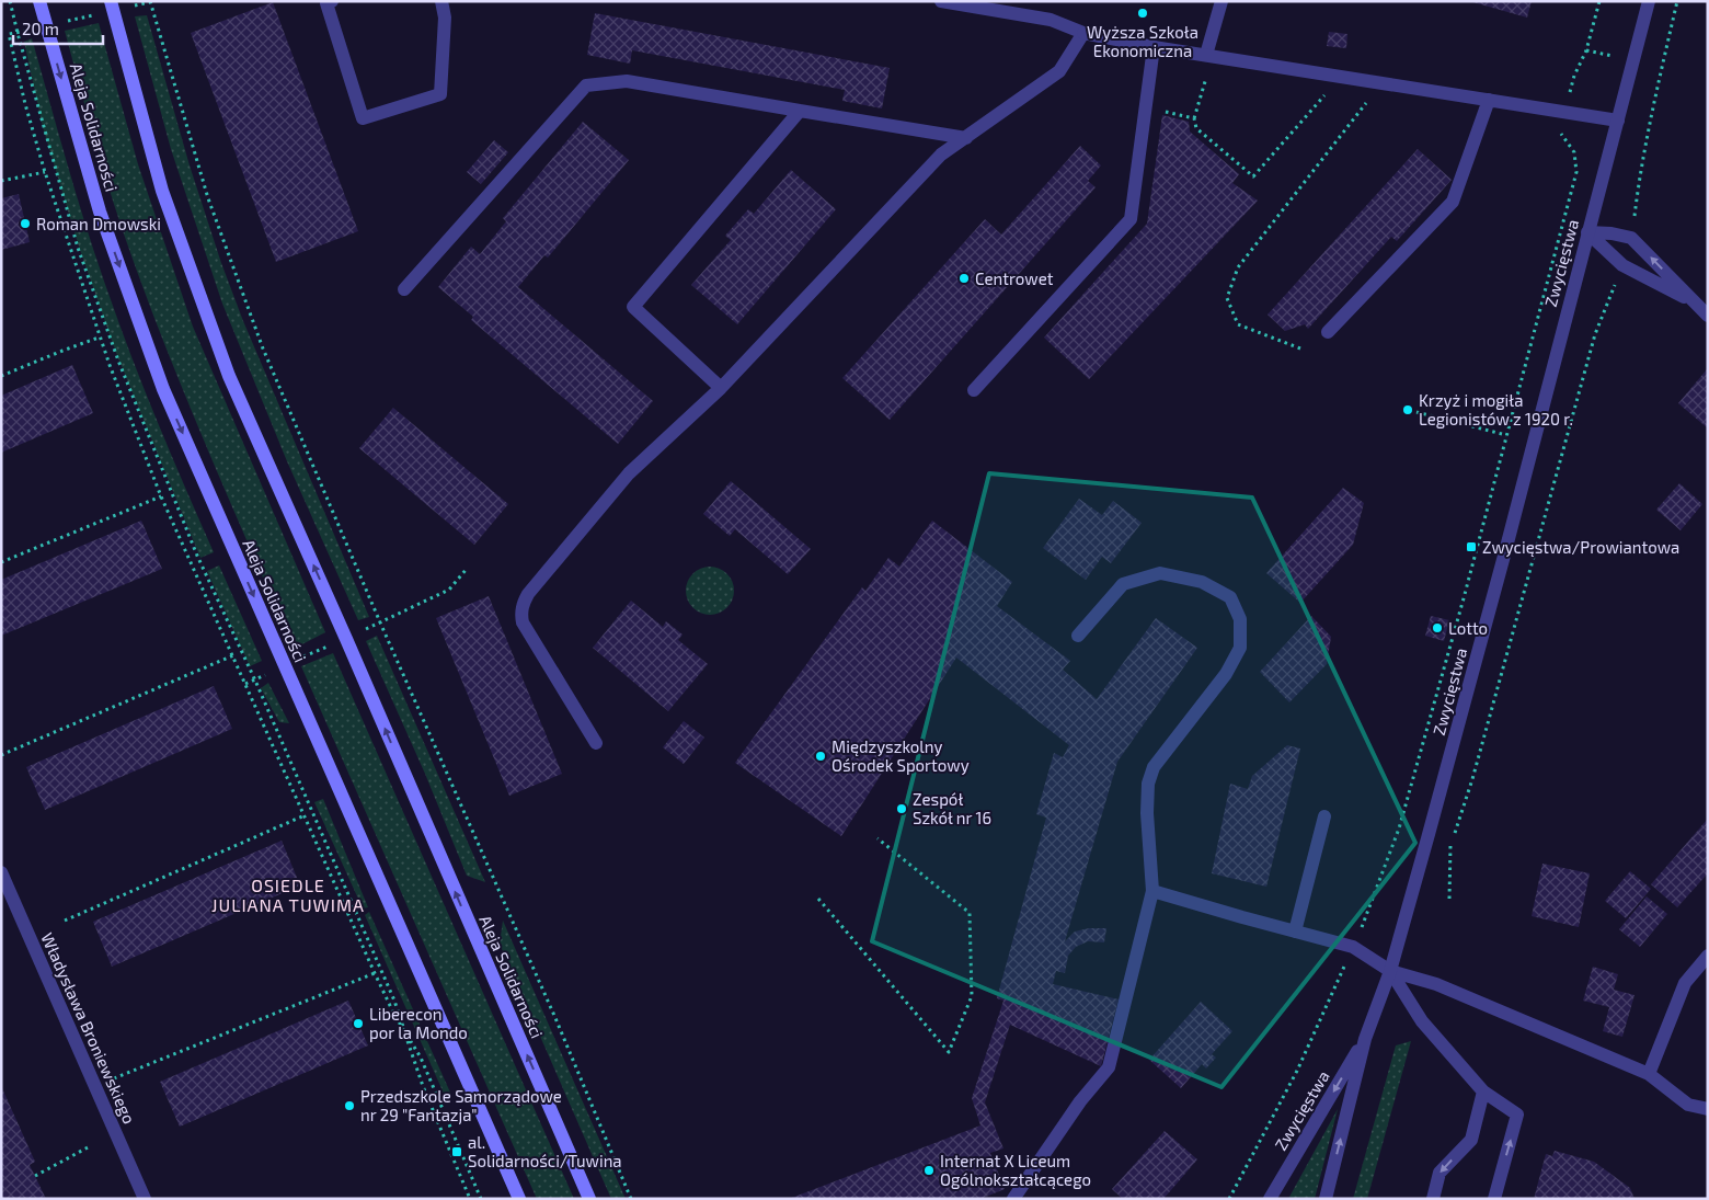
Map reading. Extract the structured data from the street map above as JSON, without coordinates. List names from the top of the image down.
{
  "streets": {
    "main road": ["Aleja Solidarności"],
    "street": ["Zwycięstwa", "Władysława Broniewskiego"]
  },
  "districts": ["OSIEDLE JULIANA TUWIMA"],
  "places": {
    "other": [
      "Wyższa Szkoła Ekonomiczna",
      "Roman Dmowski",
      "Centrowet",
      "Krzyż i mogiła Legionistów z 1920 r.",
      "Lotto",
      "Międzyszkolny Ośrodek Sportowy",
      "Zespół Szkół nr 16",
      "Liberecon por la Mondo",
      "Przedszkole Samorządowe nr 29 \"Fantazja\"",
      "Internat X Liceum Ogólnokształcącego"
    ],
    "transit": ["Zwycięstwa/Prowiantowa", "al. Solidarności/Tuwina"]
  },
  "scale_bar": "20 m"
}
